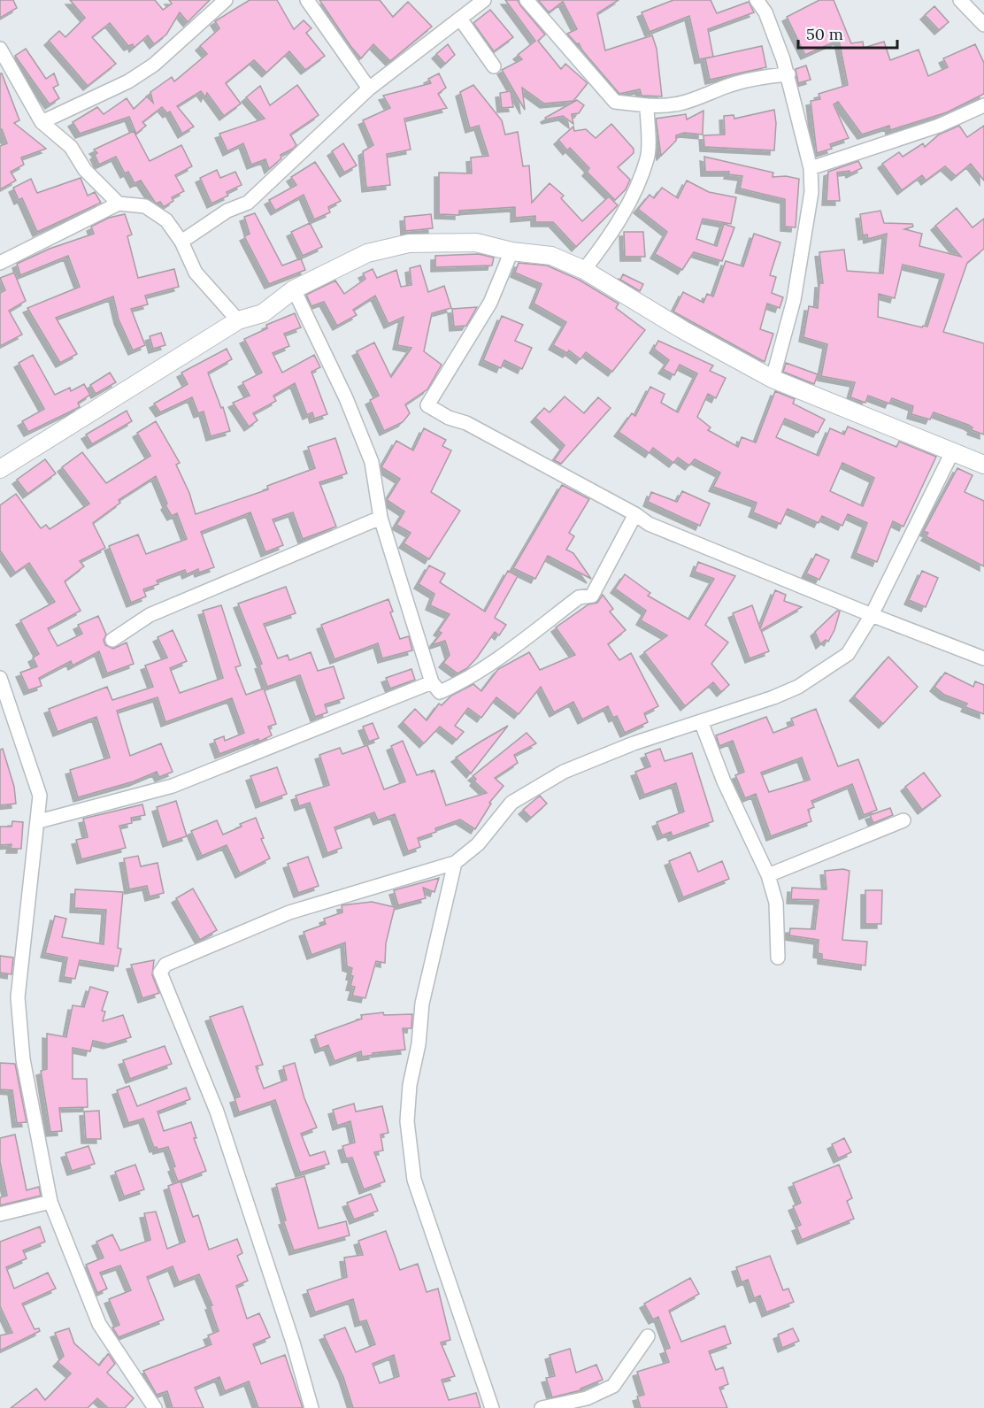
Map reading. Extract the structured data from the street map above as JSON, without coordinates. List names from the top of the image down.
{
  "scale_bar": "50 m"
}
